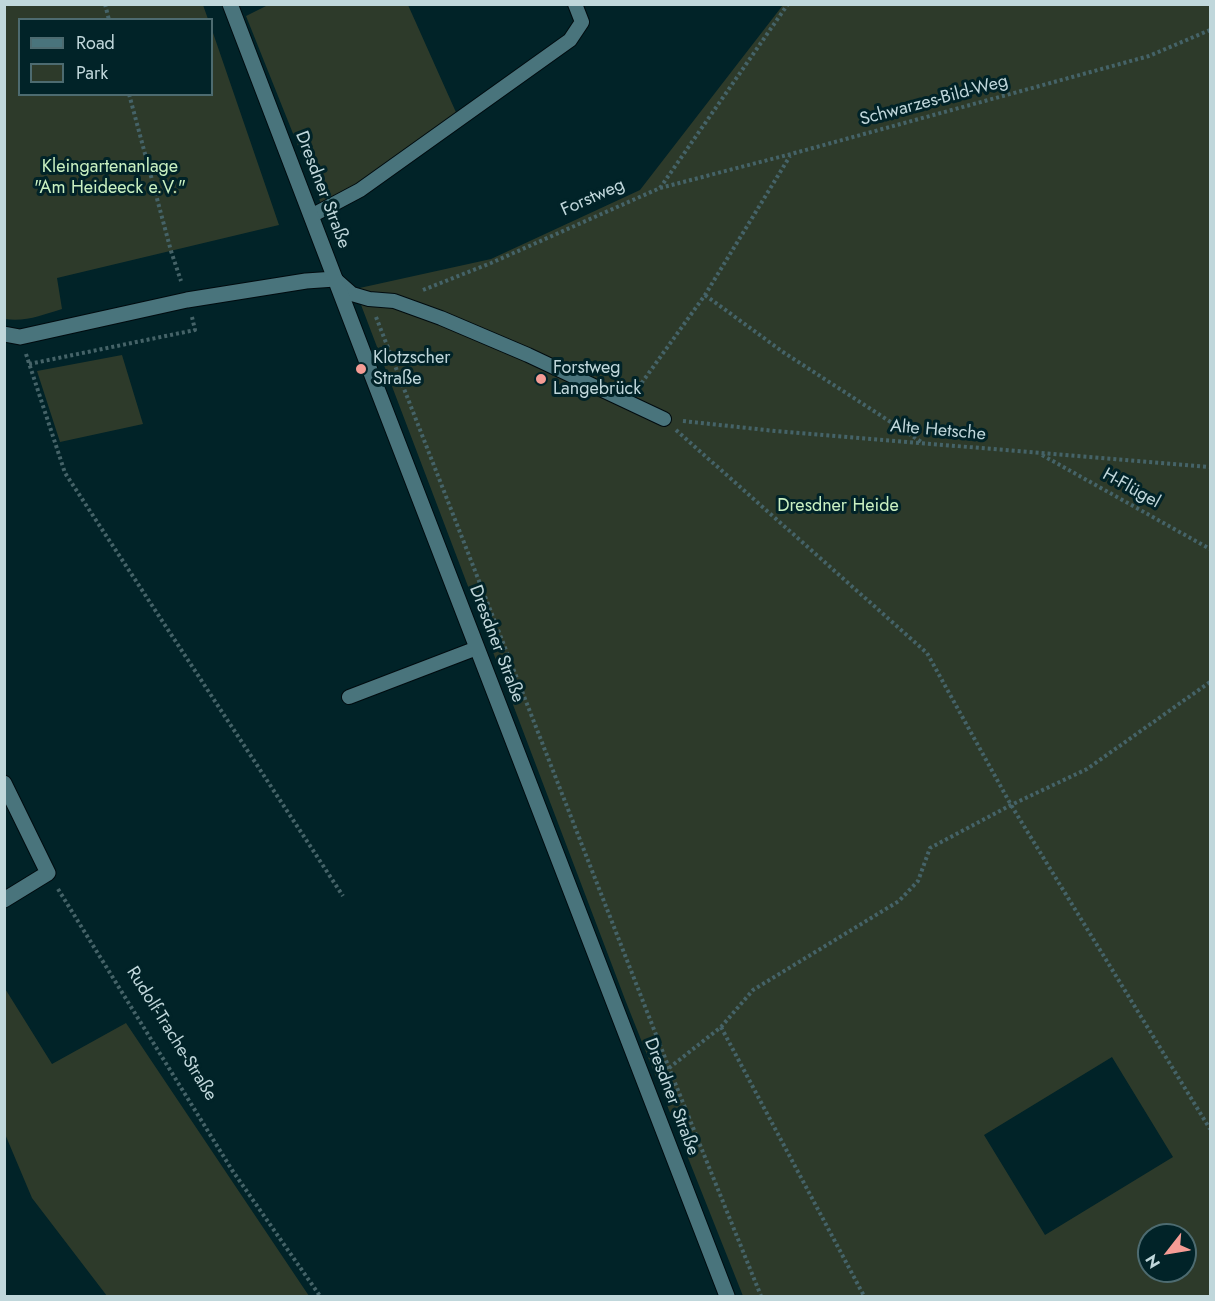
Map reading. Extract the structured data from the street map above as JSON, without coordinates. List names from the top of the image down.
{
  "streets": {
    "main road": ["Dresdner Straße"],
    "path": [
      "Schwarzes-Bild-Weg",
      "Forstweg",
      "Alte Hetsche",
      "H-Flügel",
      "Rudolf-Trache-Straße"
    ]
  },
  "crossings": [
    ["Schwarzes-Bild-Weg", "Forstweg"],
    ["Alte Hetsche", "H-Flügel"]
  ],
  "parks": ["Kleingartenanlage \"Am Heideeck e.V.\"", "Dresdner Heide"],
  "places": ["Klotzscher Straße", "Forstweg Langebrück"],
  "legend": ["Road", "Park"],
  "north": "bottom left"
}
